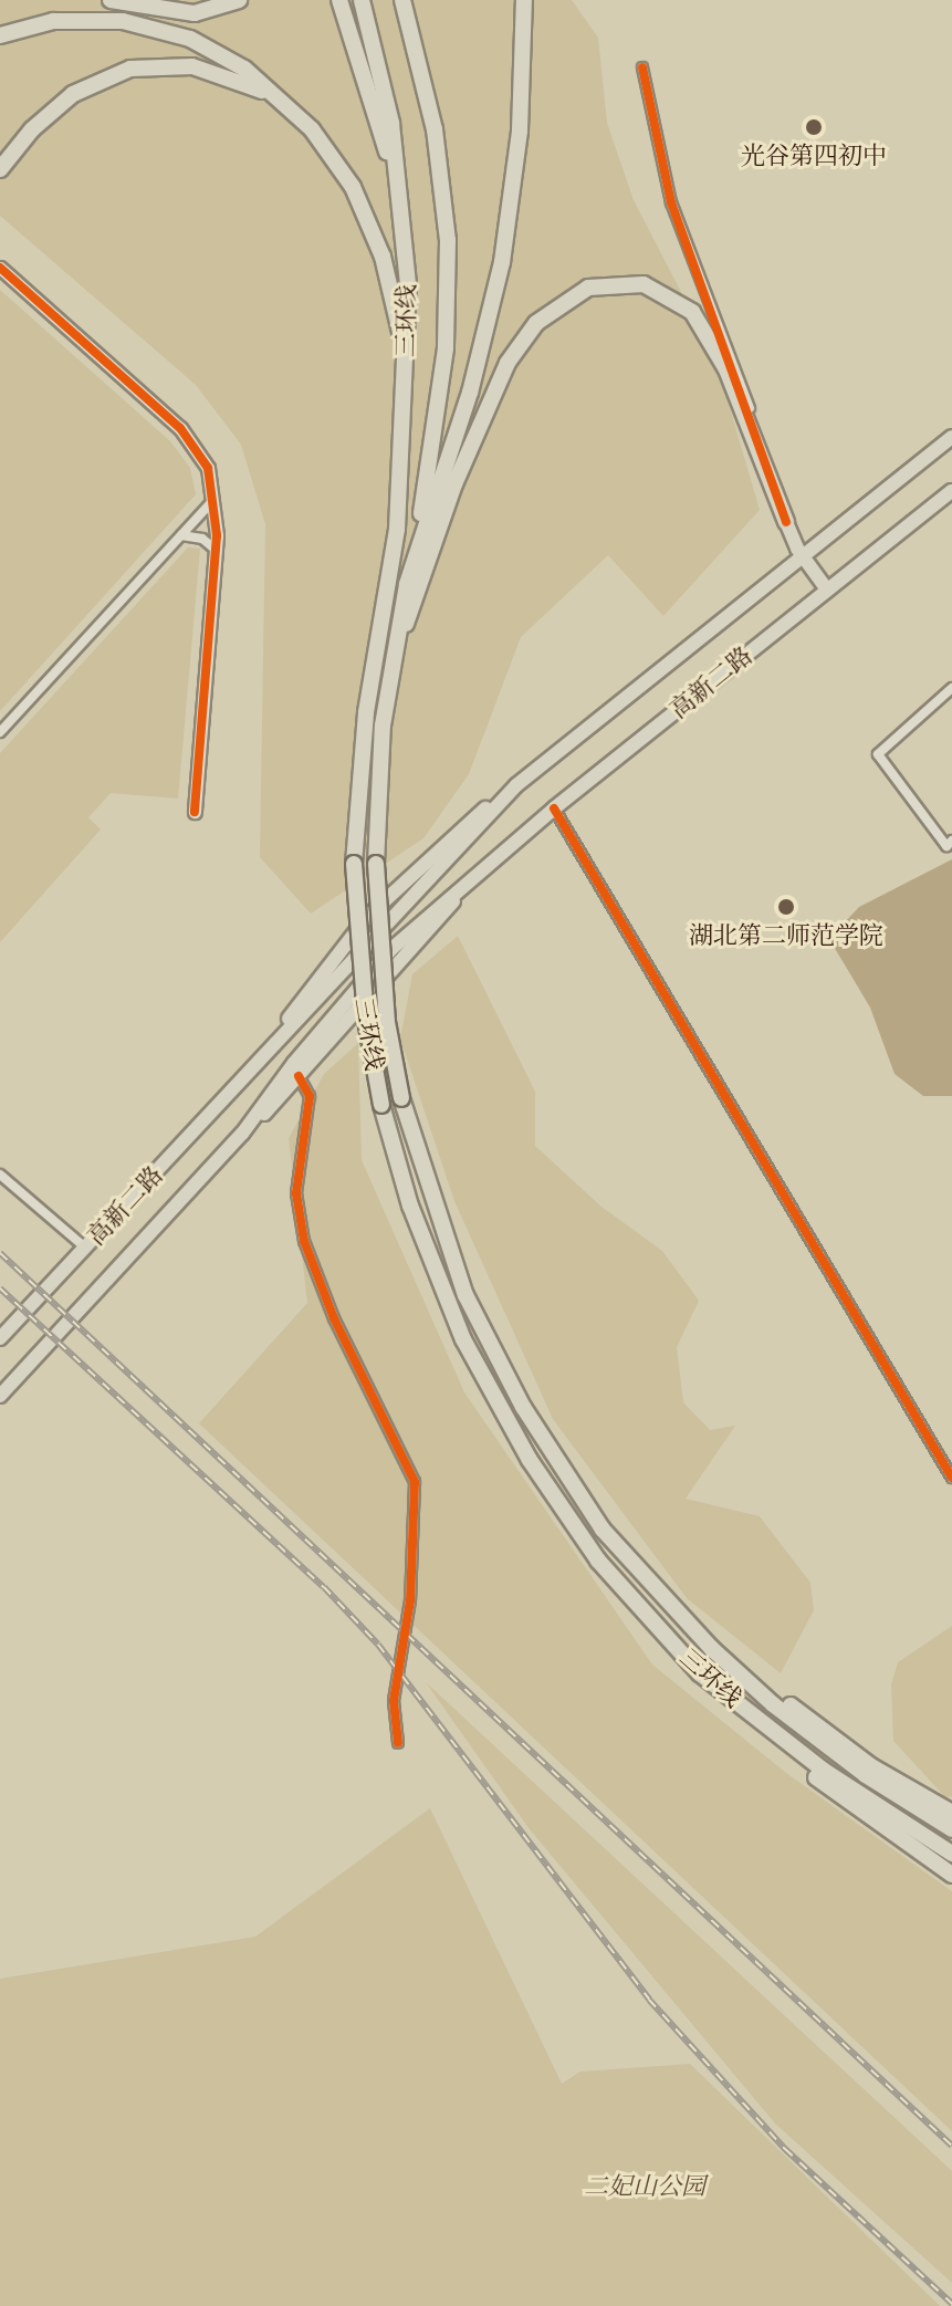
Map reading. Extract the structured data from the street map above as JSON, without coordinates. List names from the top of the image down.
{
  "streets": {
    "highway": ["三环线"],
    "main road": ["高新二路"]
  },
  "parks": ["二妃山公园"],
  "places": ["光谷第四初中", "湖北第二师范学院"]
}
